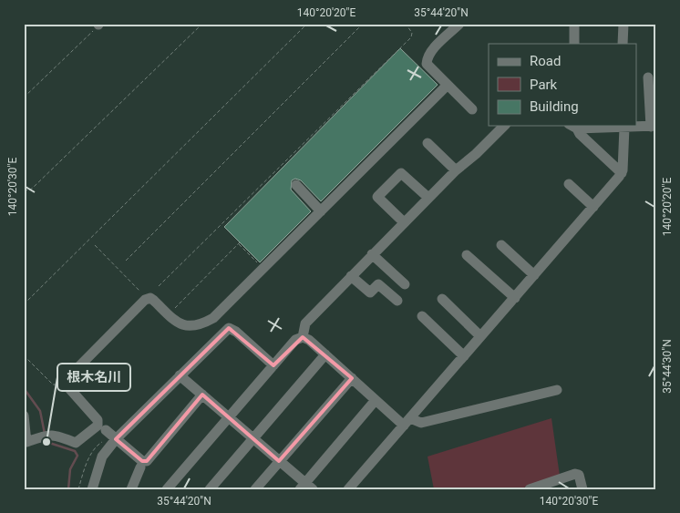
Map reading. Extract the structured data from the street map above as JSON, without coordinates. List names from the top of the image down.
{
  "places": ["根木名川"],
  "legend": ["Road", "Park", "Building"],
  "coordinates": [
    "140°20'20\"E",
    "35°44'20\"N",
    "140°20'30\"E",
    "35°44'30\"N"
  ]
}
